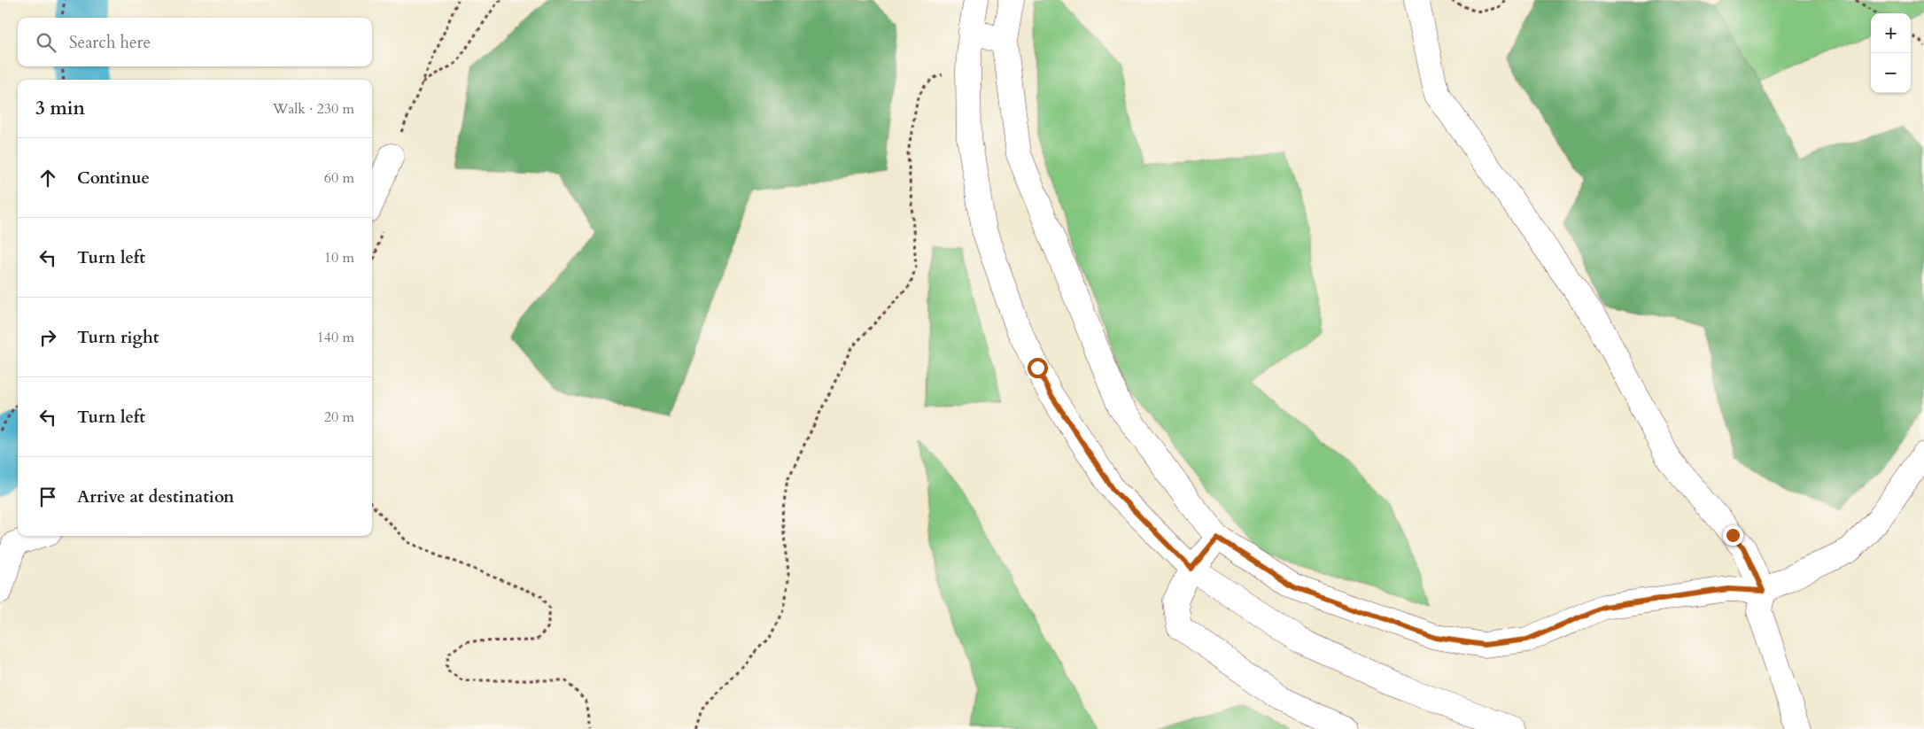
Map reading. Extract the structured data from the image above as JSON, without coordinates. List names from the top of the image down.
{
  "page": {
    "map_buttons": ["+", "−"],
    "search": "Search here",
    "heading": ["3 min", "Walk · 230 m"],
    "list": [
      ["Continue", "60 m"],
      ["Turn left", "10 m"],
      ["Turn right", "140 m"],
      ["Turn left", "20 m"],
      "Arrive at destination"
    ]
  }
}
